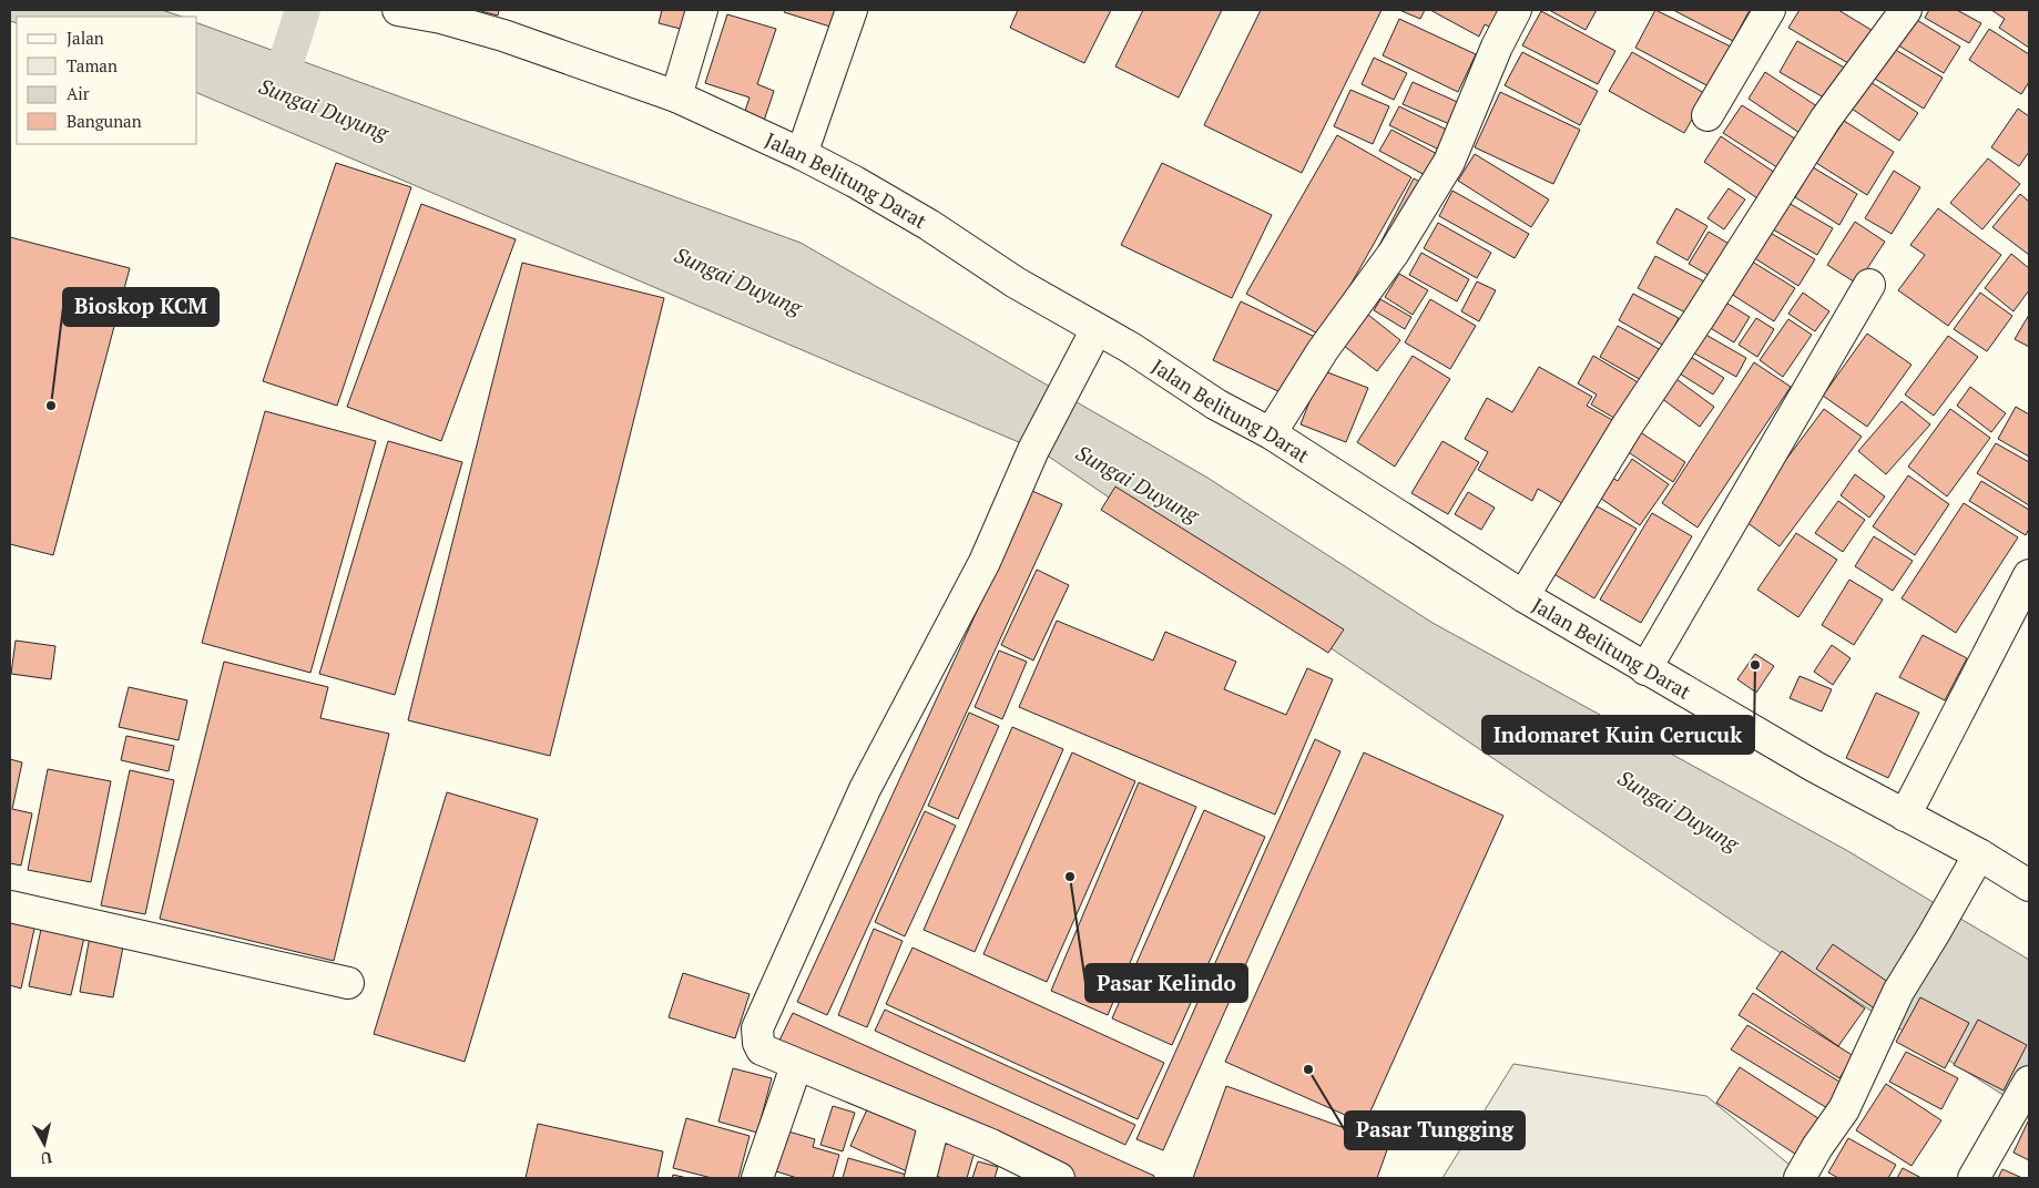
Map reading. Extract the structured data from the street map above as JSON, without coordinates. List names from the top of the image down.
{
  "streets": {
    "street": ["Jalan Belitung Darat"]
  },
  "water": ["Sungai Duyung"],
  "places": [
    "Bioskop KCM",
    "Indomaret Kuin Cerucuk",
    "Pasar Kelindo",
    "Pasar Tungging"
  ],
  "legend": [
    "Jalan",
    "Taman",
    "Air",
    "Bangunan"
  ],
  "north": "bottom"
}
